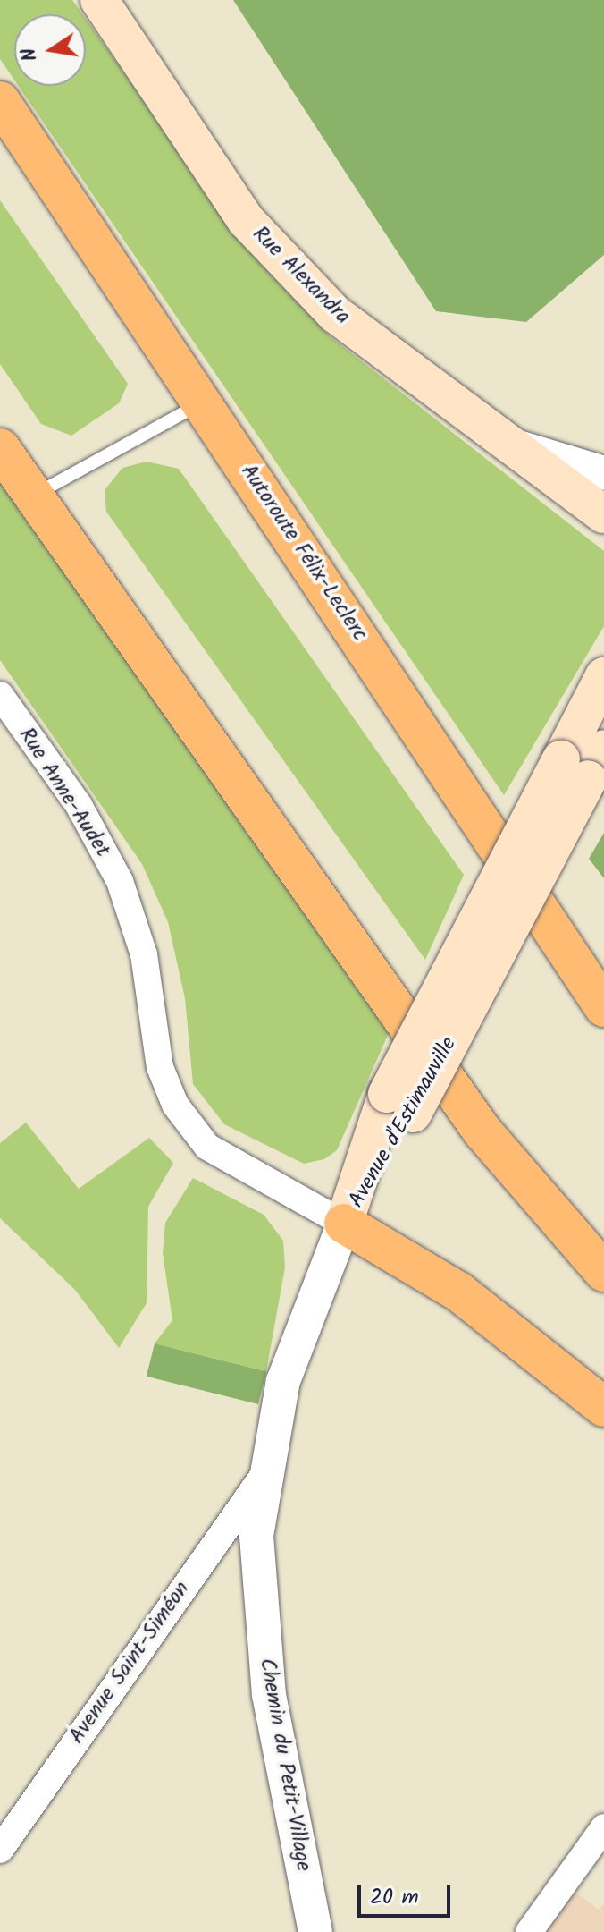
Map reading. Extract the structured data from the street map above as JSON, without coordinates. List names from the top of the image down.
{
  "streets": {
    "highway": ["Autoroute Félix-Leclerc"],
    "main road": ["Rue Alexandra", "Avenue d'Estimauville"],
    "street": ["Rue Anne-Audet", "Avenue Saint-Siméon", "Chemin du Petit-Village"]
  },
  "crossings": [
    ["Rue Anne-Audet", "Avenue d'Estimauville"],
    ["Rue Anne-Audet", "Chemin du Petit-Village"],
    ["Avenue d'Estimauville", "Chemin du Petit-Village"],
    ["Avenue Saint-Siméon", "Chemin du Petit-Village"]
  ],
  "scale_bar": "20 m",
  "north": "left"
}
